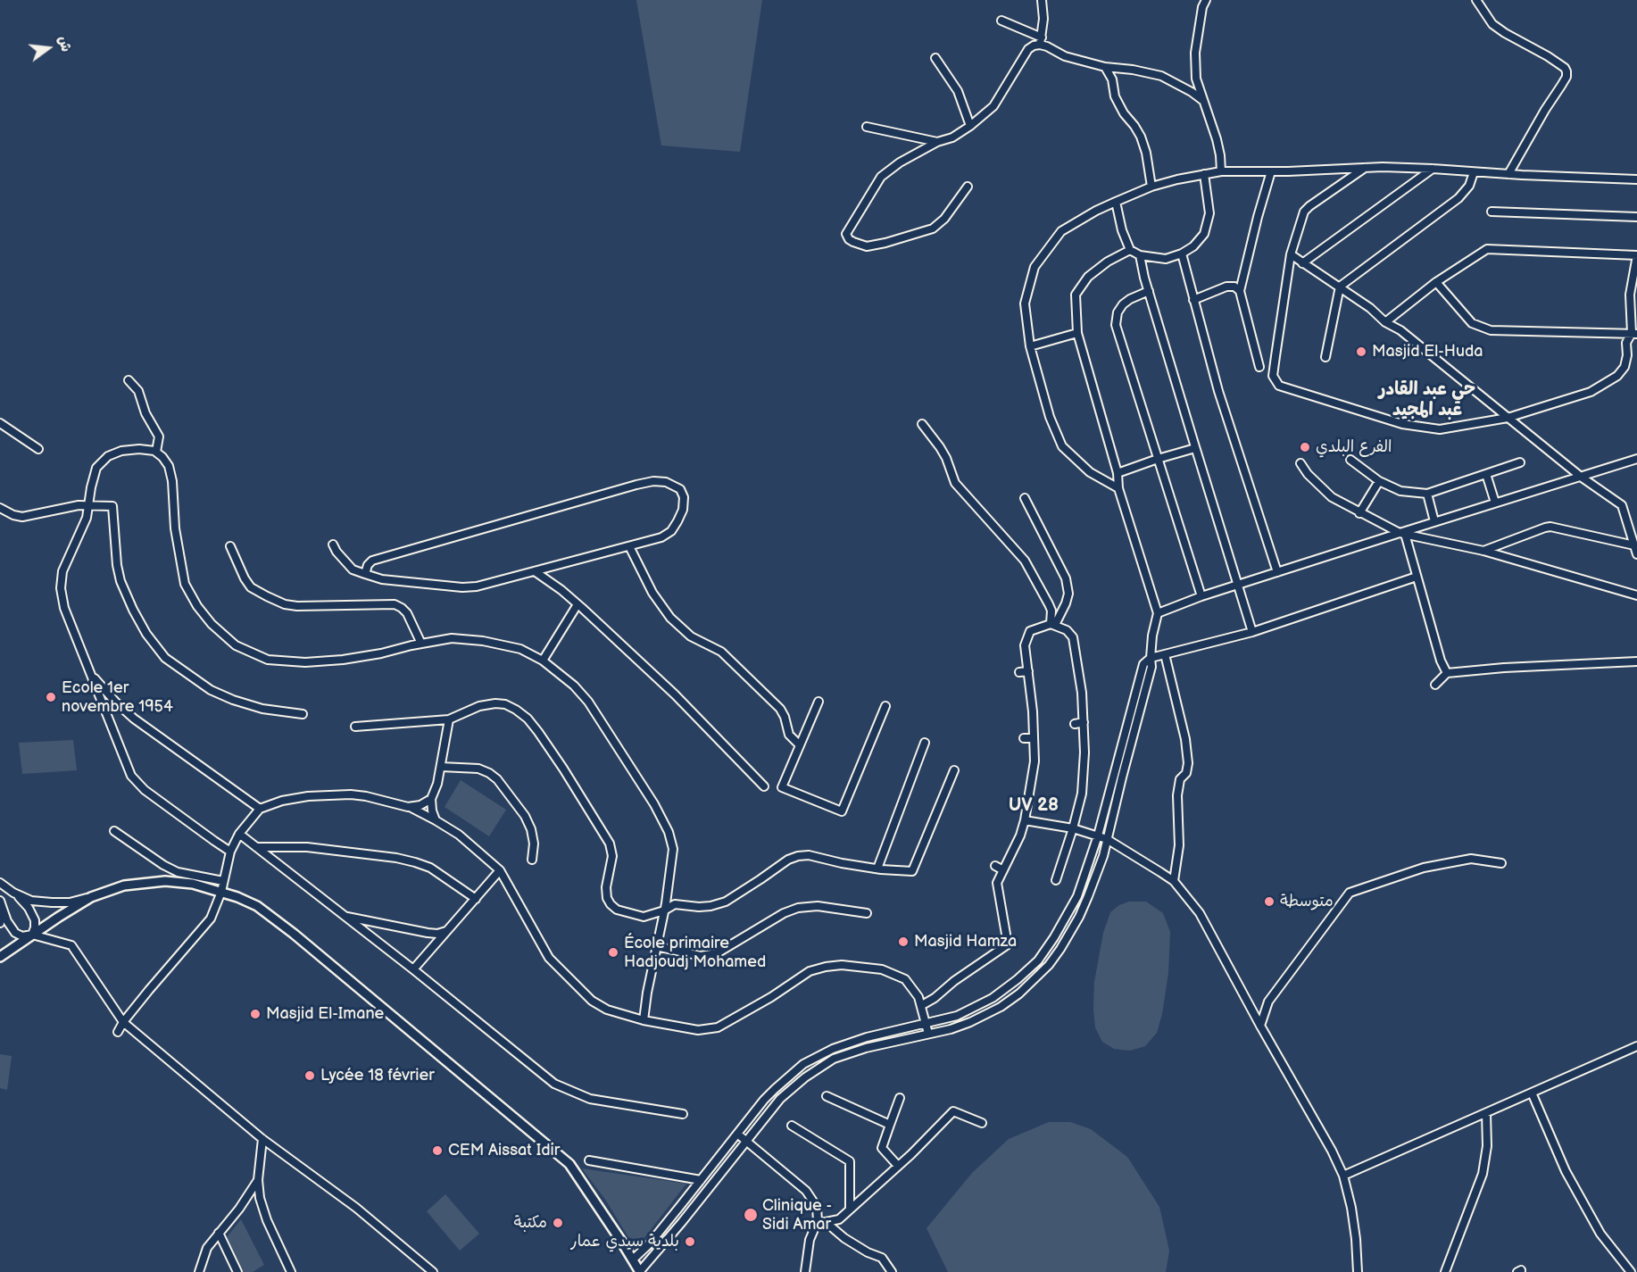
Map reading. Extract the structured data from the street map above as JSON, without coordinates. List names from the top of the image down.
{
  "districts": ["حي عبد القادر عبد المجيد", "UV 28"],
  "places": [
    "Masjid El-Huda",
    "الفرع البلدي",
    "Ecole 1er novembre 1954",
    "متوسطة",
    "Masjid Hamza",
    "École primaire Hadjoudj Mohamed",
    "Masjid El-Imane",
    "Lycée 18 février",
    "CEM Aissat Idir",
    "Clinique - Sidi Amar",
    "مكتبة",
    "بلدية سيدي عمار"
  ],
  "north": "right"
}
